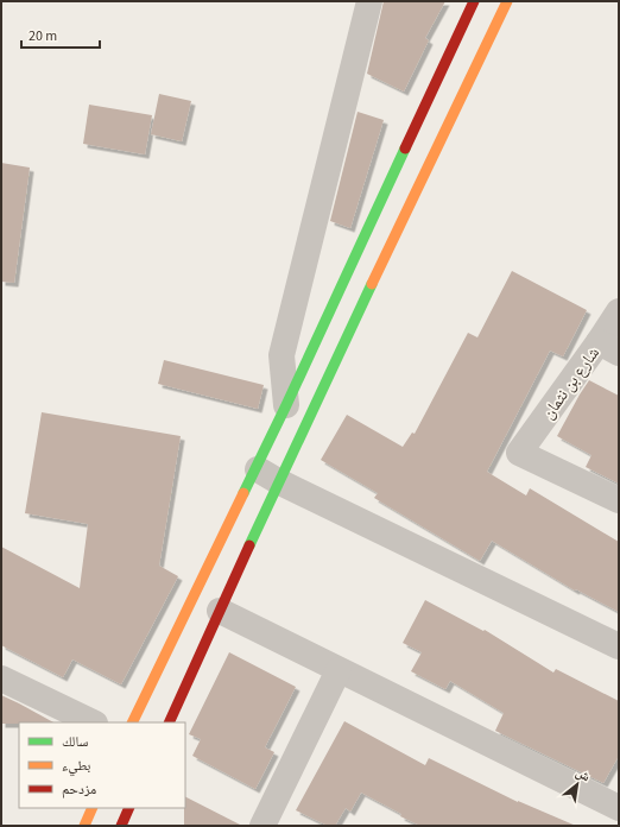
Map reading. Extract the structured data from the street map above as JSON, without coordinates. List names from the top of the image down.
{
  "streets": {
    "street": ["شارع بن نثمان"]
  },
  "legend": ["سالك", "بطيء", "مزدحم"],
  "scale_bar": "20 m",
  "north": "top right"
}
